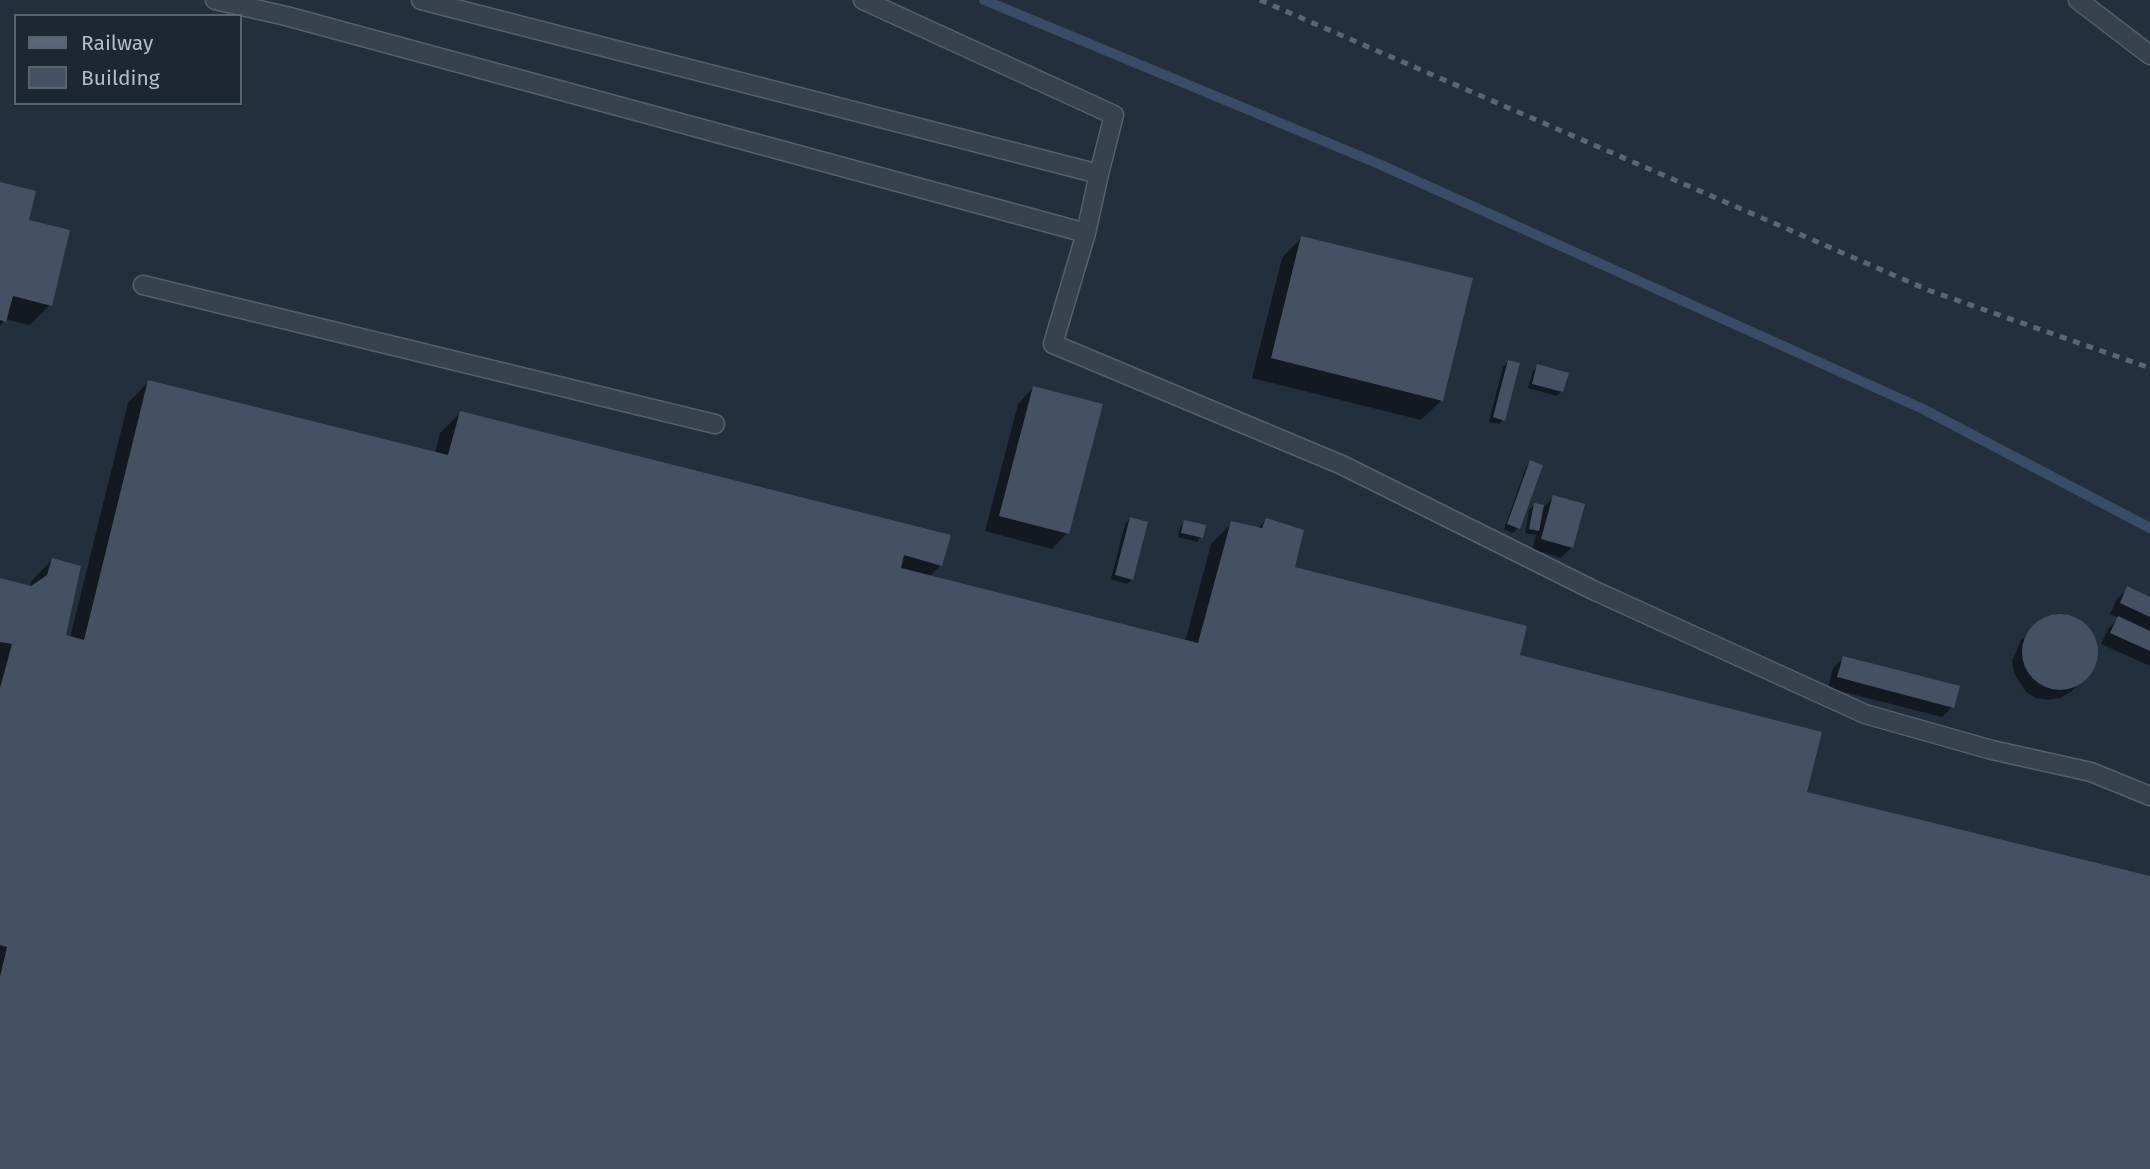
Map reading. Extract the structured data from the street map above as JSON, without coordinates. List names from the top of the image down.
{
  "legend": ["Railway", "Building"]
}
